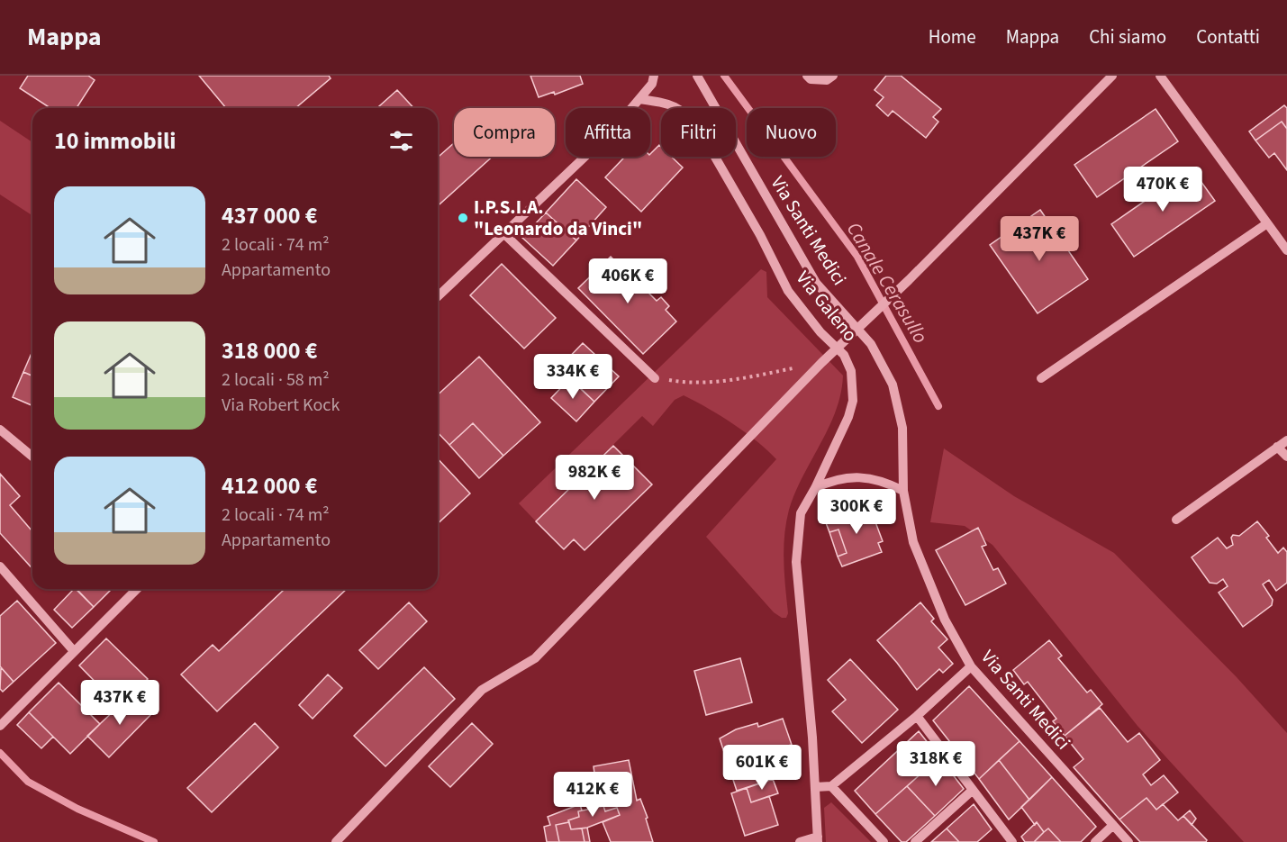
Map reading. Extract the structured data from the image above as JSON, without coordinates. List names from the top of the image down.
{
  "streets": {
    "street": ["Via Santi Medici", "Via Galeno"]
  },
  "water": ["Canale Cerasullo"],
  "places": ["I.P.S.I.A. \"Leonardo da Vinci\""],
  "page": {
    "header": "Mappa",
    "nav": [
      "Home",
      "Mappa",
      "Chi siamo",
      "Contatti"
    ],
    "chip": [
      "Compra",
      "Affitta",
      "Filtri",
      "Nuovo"
    ],
    "heading": "10 immobili",
    "price": [
      "470K €",
      "437K €",
      "406K €",
      "334K €",
      "982K €",
      "300K €",
      "437K €",
      "318K €",
      "601K €",
      "412K €"
    ],
    "list": [
      {
        "name": "437 000 €",
        "note": "2 locali · 74 m² · Appartamento"
      },
      {
        "name": "318 000 €",
        "note": "2 locali · 58 m² · Via Robert Kock"
      },
      {
        "name": "412 000 €",
        "note": "2 locali · 74 m² · Appartamento"
      }
    ]
  }
}
